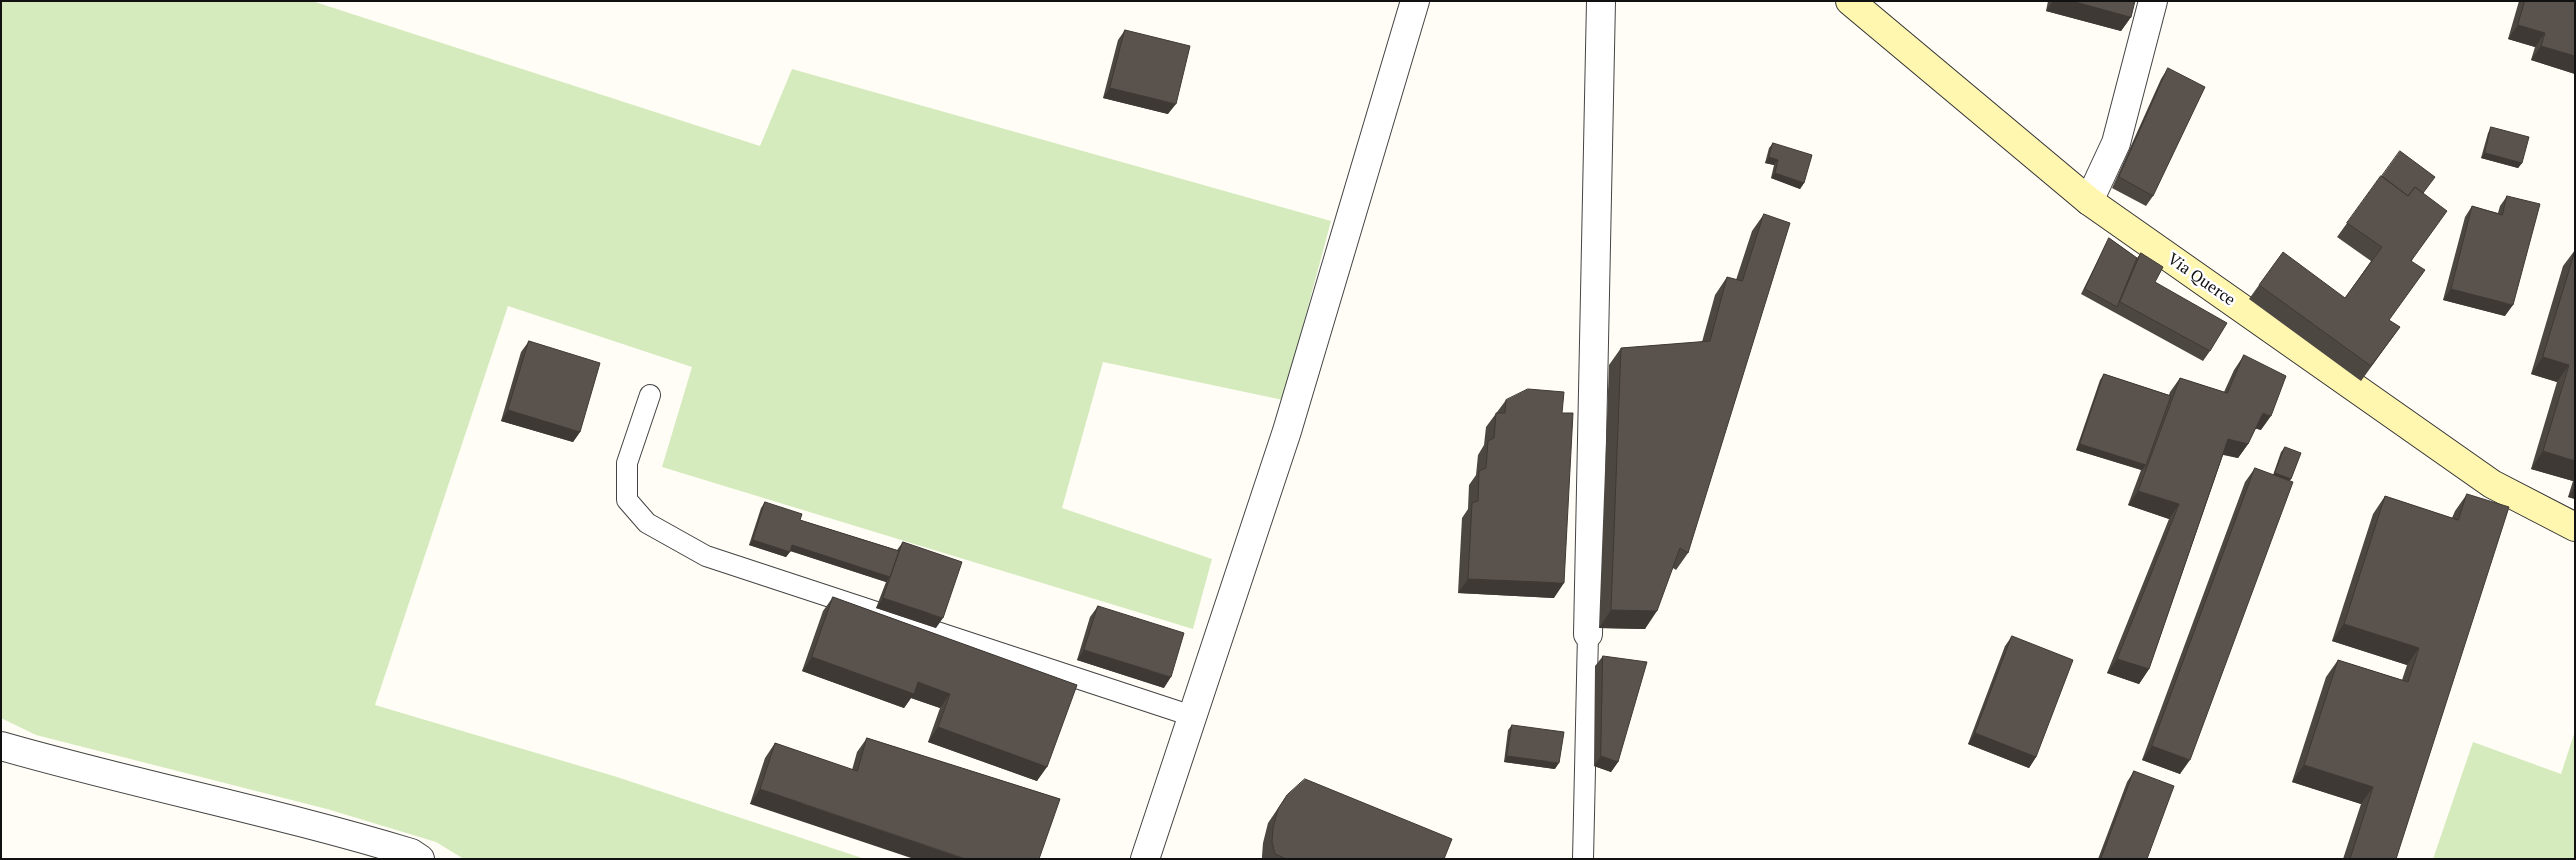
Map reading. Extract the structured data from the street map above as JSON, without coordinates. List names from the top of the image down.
{
  "streets": {
    "street": ["Via Querce"]
  }
}
